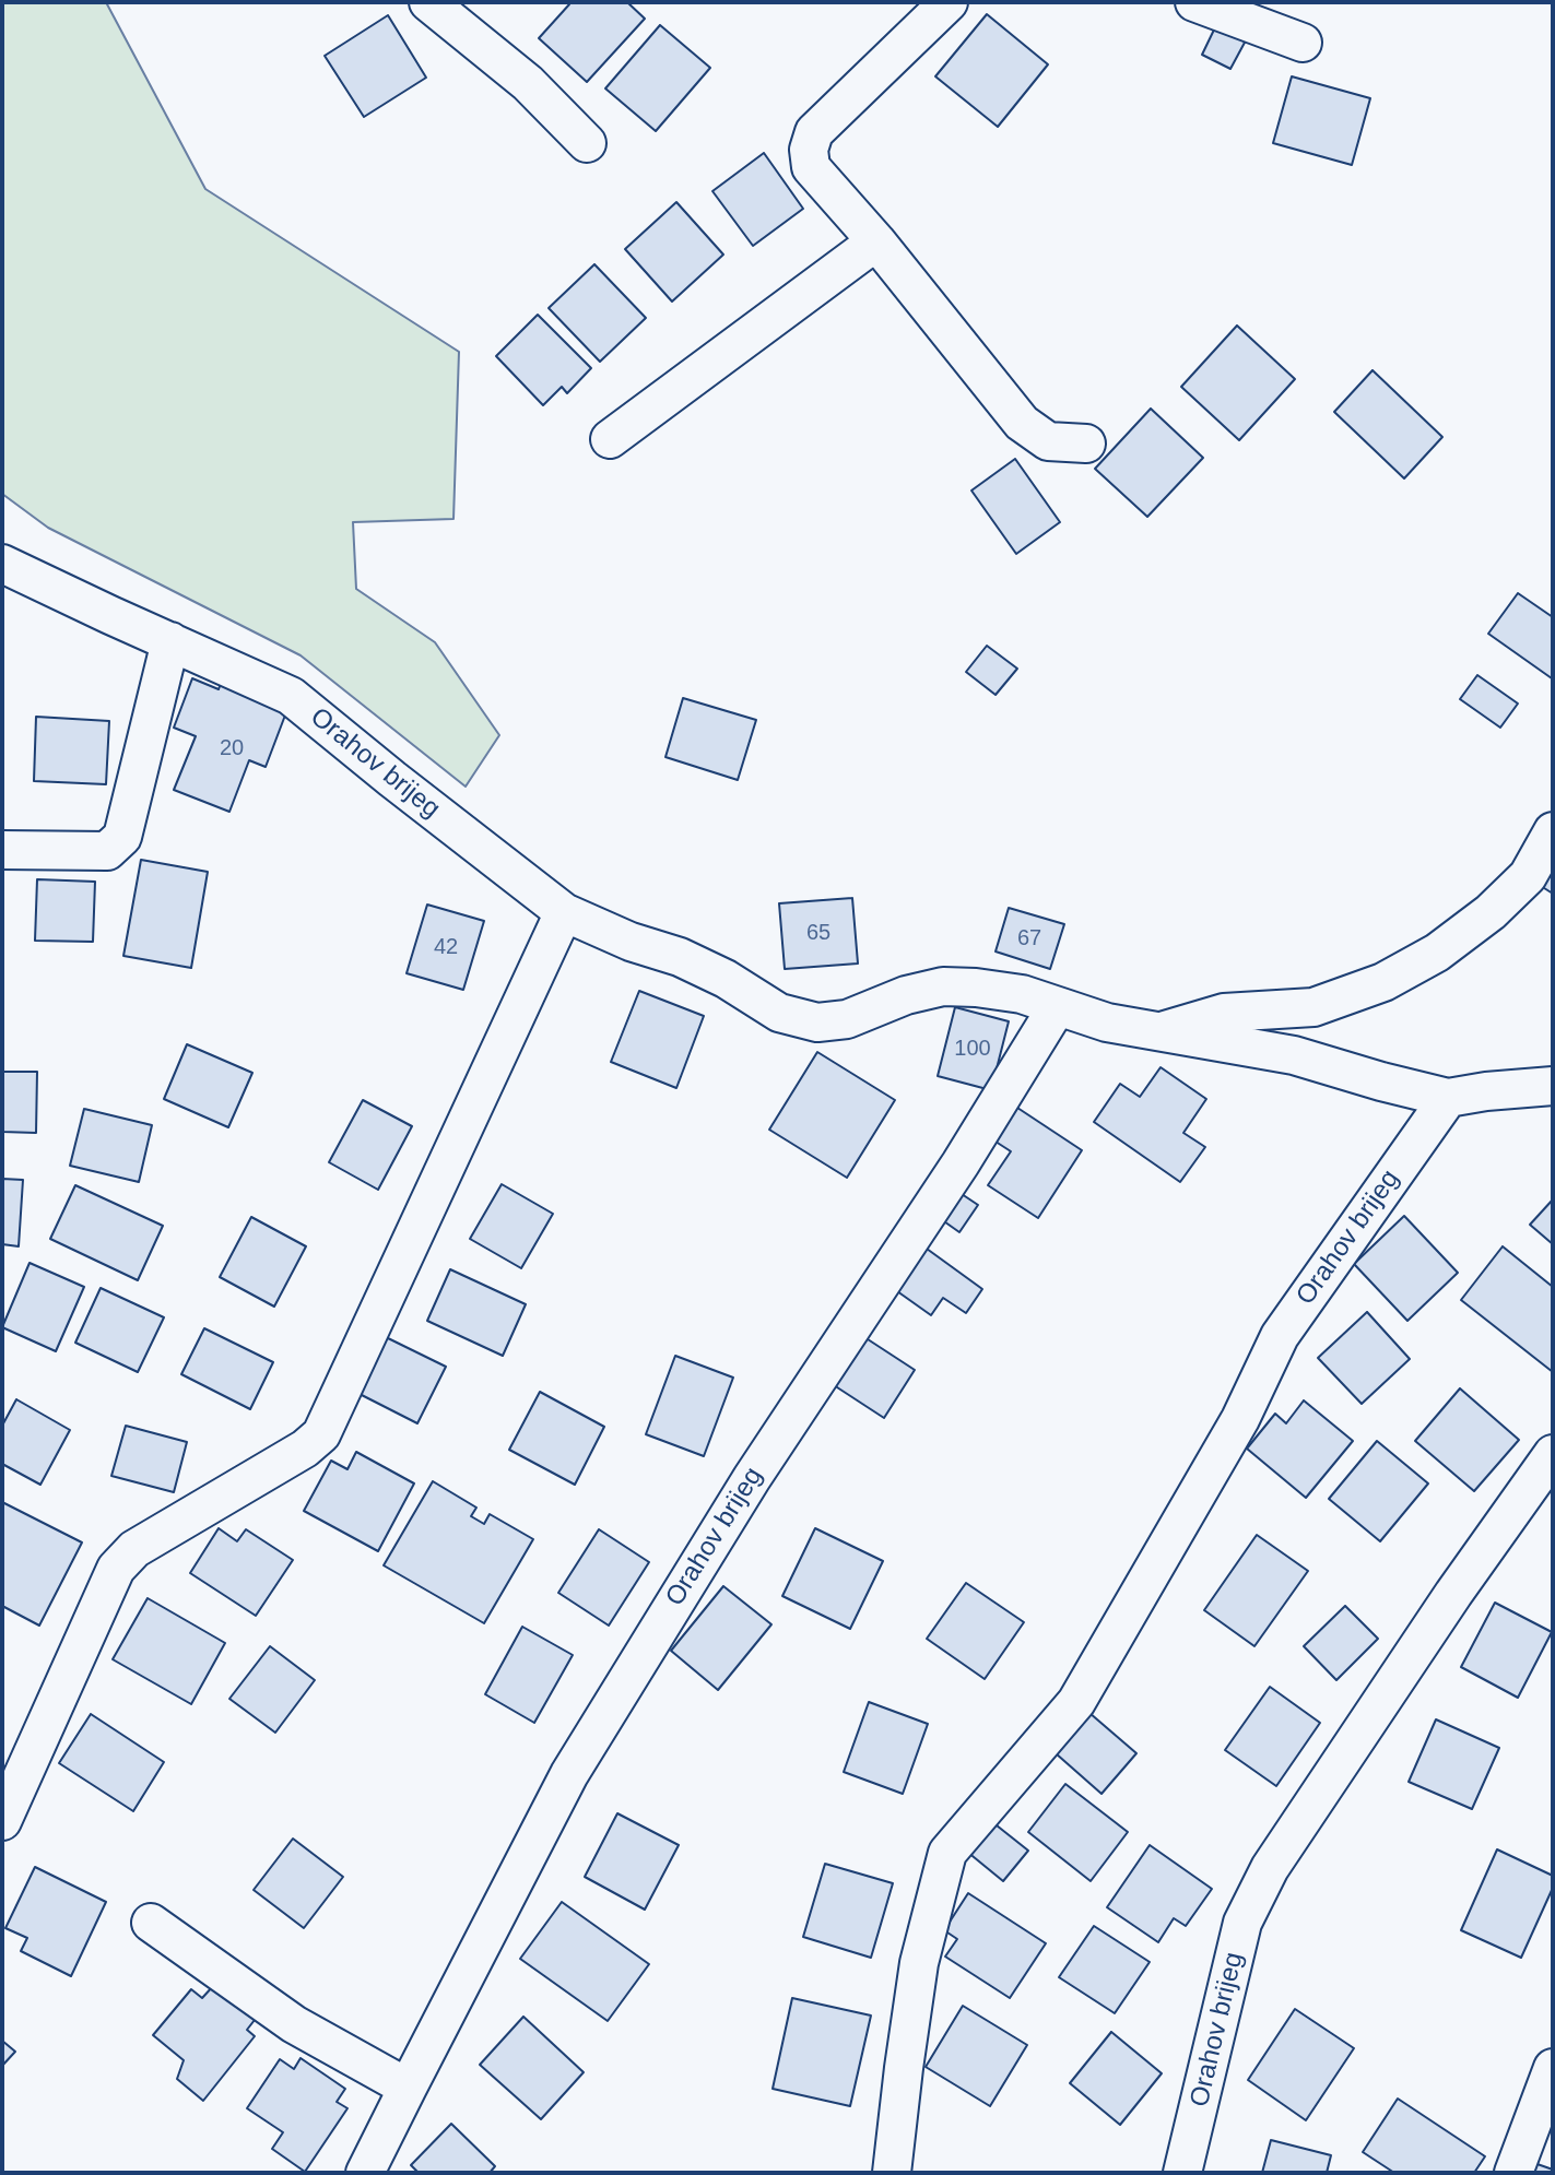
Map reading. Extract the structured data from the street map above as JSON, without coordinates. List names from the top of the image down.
{
  "streets": {
    "street": ["Orahov brijeg"]
  },
  "house_numbers": [
    "20",
    "65",
    "67",
    "42",
    "100"
  ]
}
